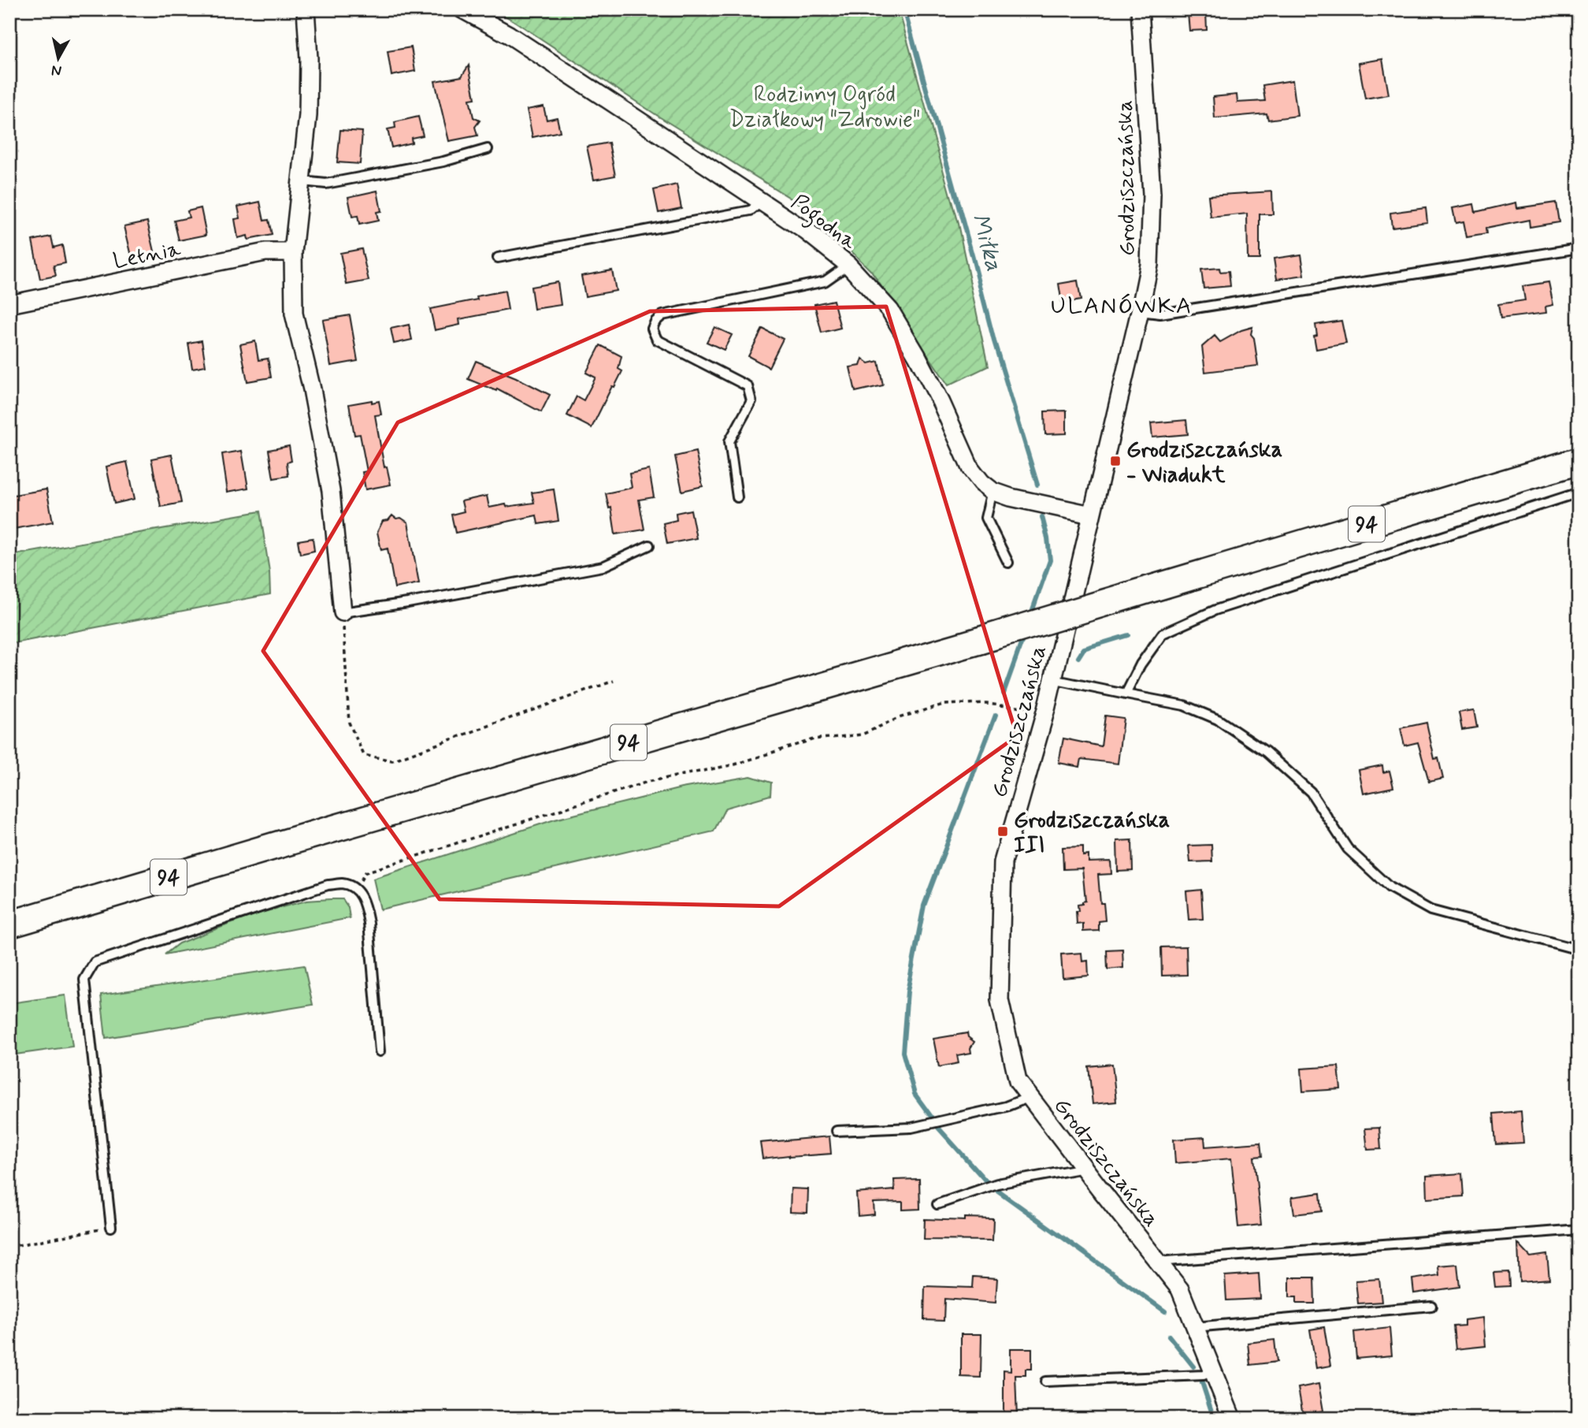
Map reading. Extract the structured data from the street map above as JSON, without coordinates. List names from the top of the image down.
{
  "streets": {
    "main road": ["94"],
    "street": ["Grodziszczańska", "Pogodna", "Letnia"]
  },
  "crossings": [
    ["Grodziszczańska", "Pogodna"]
  ],
  "districts": ["ULANÓWKA"],
  "water": ["Miłka"],
  "parks": ["Rodzinny Ogród Działkowy \"Zdrowie\""],
  "places": {
    "transit": ["Grodziszczańska - Wiadukt", "Grodziszczańska III"]
  },
  "north": "bottom"
}
